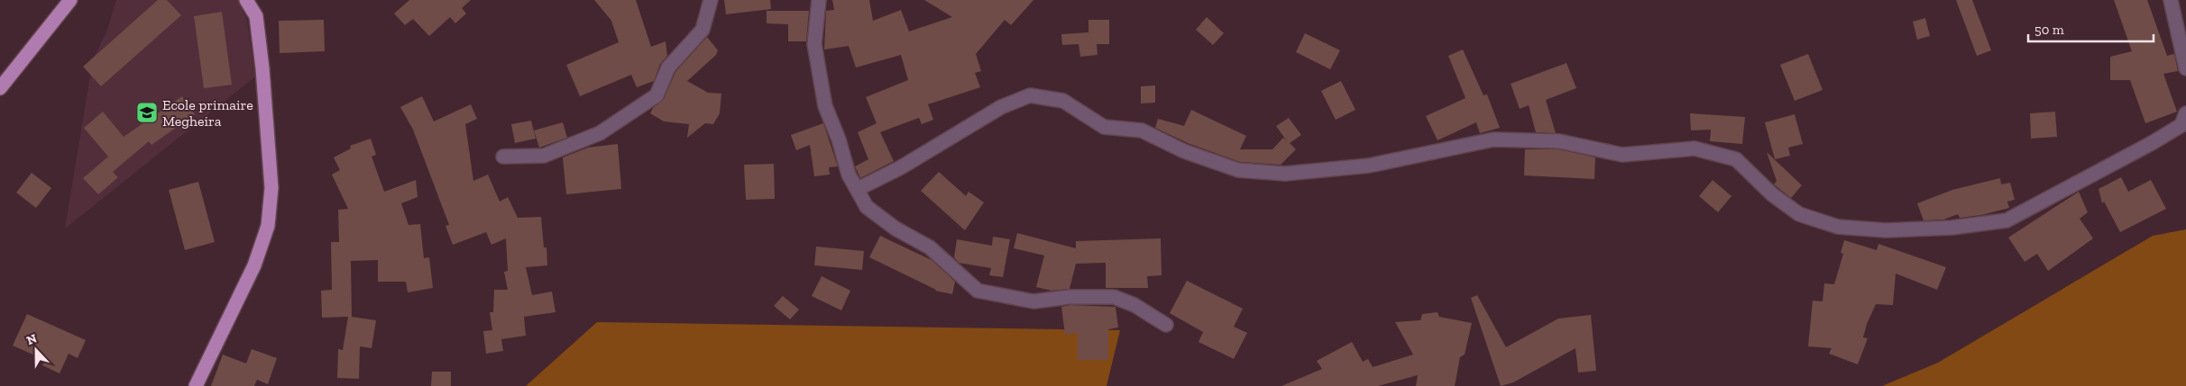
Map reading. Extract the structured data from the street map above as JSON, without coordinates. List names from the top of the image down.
{
  "places": {
    "school or university": ["Ecole primaire Megheira"]
  },
  "scale_bar": "50 m",
  "north": "top"
}
